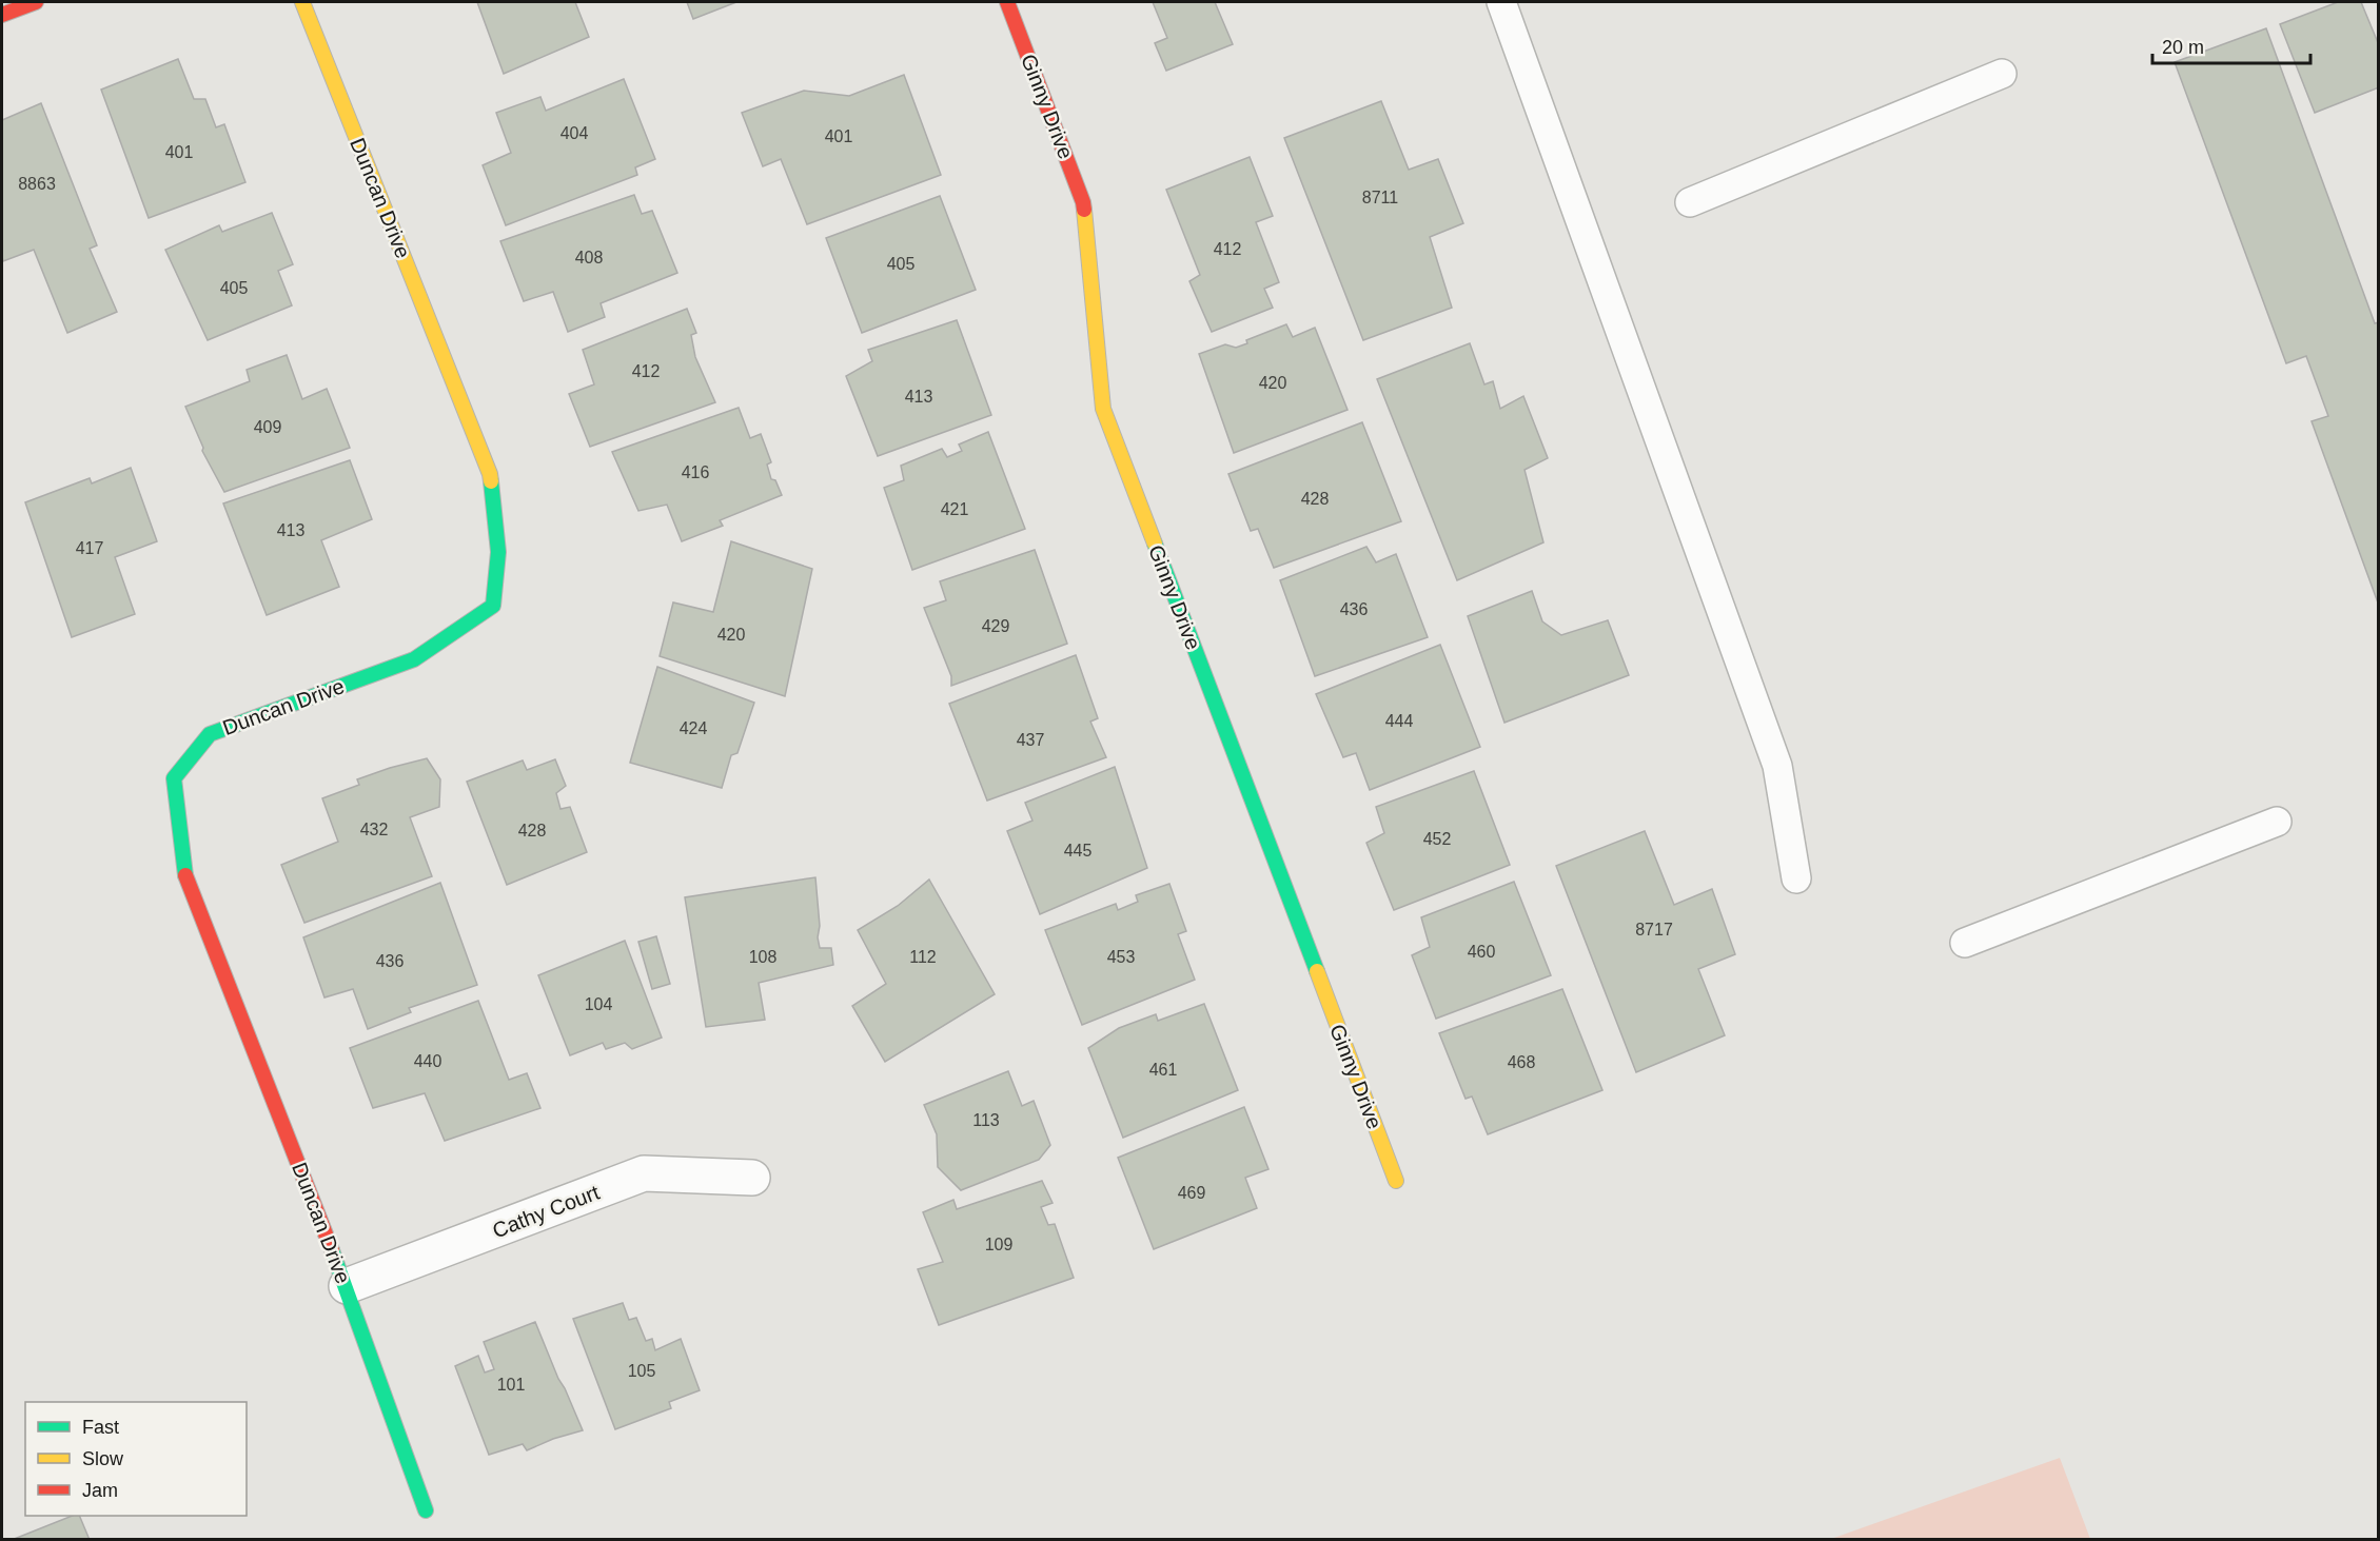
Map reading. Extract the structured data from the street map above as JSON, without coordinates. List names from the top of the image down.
{
  "streets": {
    "street": ["Ginny Drive", "Duncan Drive", "Cathy Court"]
  },
  "crossings": [
    ["Duncan Drive", "Cathy Court"]
  ],
  "house_numbers": [
    "404",
    "401",
    "401",
    "8863",
    "8711",
    "412",
    "408",
    "405",
    "405",
    "412",
    "420",
    "413",
    "409",
    "416",
    "428",
    "421",
    "413",
    "417",
    "436",
    "429",
    "420",
    "444",
    "424",
    "437",
    "432",
    "428",
    "452",
    "445",
    "8717",
    "460",
    "108",
    "112",
    "453",
    "436",
    "104",
    "440",
    "468",
    "461",
    "113",
    "469",
    "109",
    "105",
    "101"
  ],
  "legend": ["Fast", "Slow", "Jam"],
  "scale_bar": "20 m"
}
